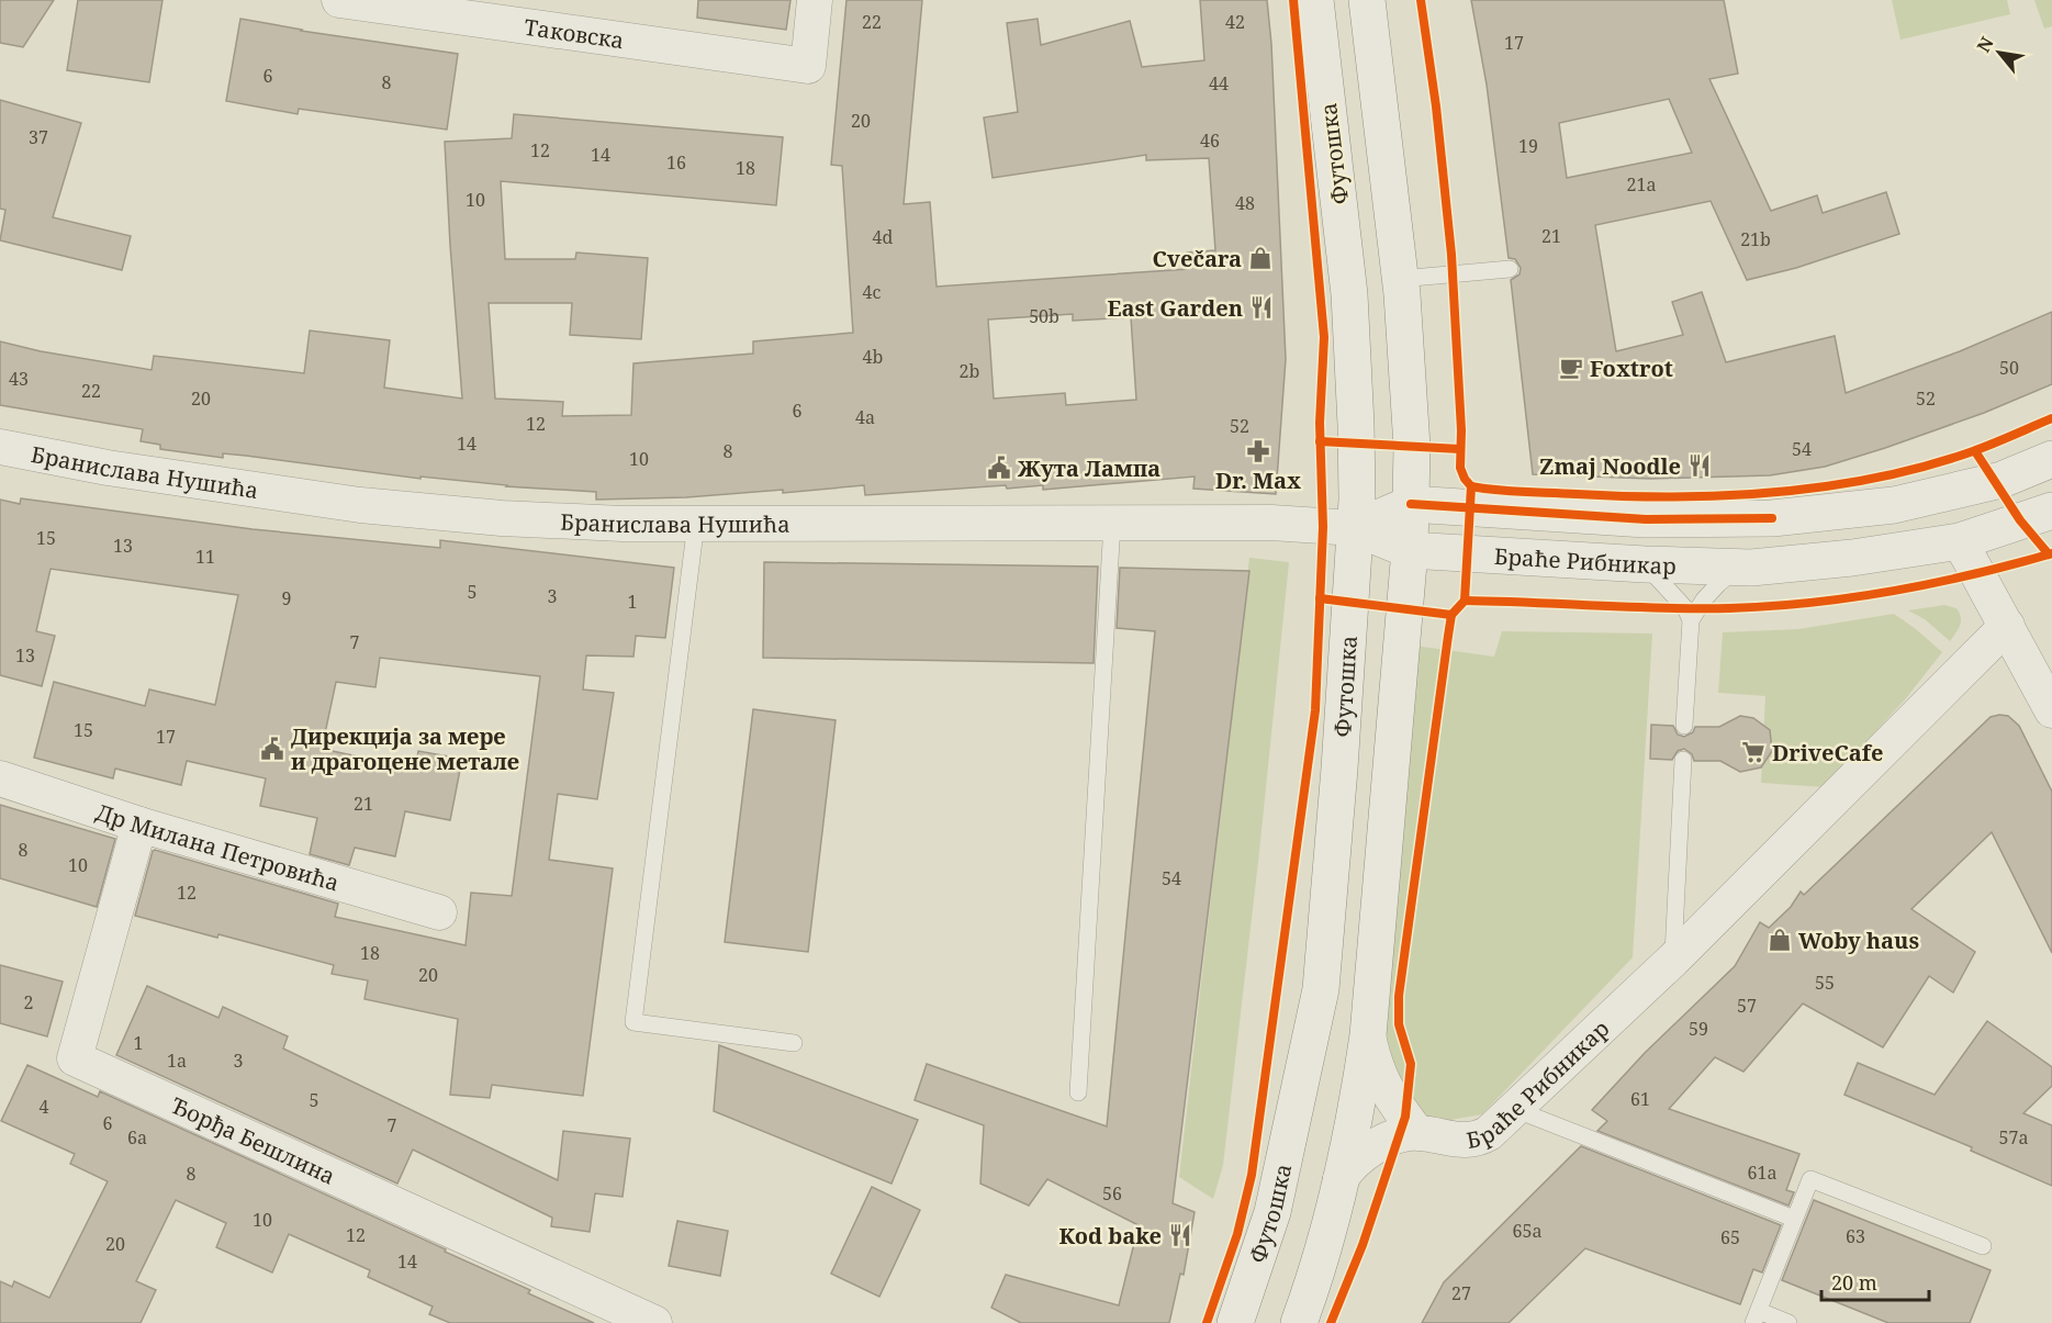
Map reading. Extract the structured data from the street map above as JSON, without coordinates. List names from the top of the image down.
{
  "streets": {
    "main road": ["Футошка", "Браће Рибникар"],
    "street": [
      "Таковска",
      "Бранислава Нушића",
      "Др Милана Петровића",
      "Ђорђа Бешлина"
    ]
  },
  "crossings": [
    ["Футошка", "Бранислава Нушића"],
    ["Футошка", "Браће Рибникар"],
    ["Бранислава Нушића", "Браће Рибникар"],
    ["Др Милана Петровића", "Ђорђа Бешлина"]
  ],
  "places": {
    "shop": ["Cvečara", "Woby haus"],
    "restaurant": ["East Garden", "Zmaj Noodle", "Kod bake"],
    "cafe": ["Foxtrot"],
    "pharmacy": ["Dr. Max"],
    "public building": ["Жута Лампа", "Дирекција за мере и драгоцене метале"],
    "supermarket": ["DriveCafe"]
  },
  "house_numbers": [
    "22",
    "42",
    "17",
    "6",
    "8",
    "44",
    "20",
    "37",
    "46",
    "19",
    "12",
    "14",
    "16",
    "18",
    "21a",
    "10",
    "48",
    "21",
    "4d",
    "21b",
    "4c",
    "50b",
    "4b",
    "50",
    "2b",
    "43",
    "22",
    "20",
    "52",
    "6",
    "4a",
    "12",
    "52",
    "14",
    "54",
    "8",
    "10",
    "15",
    "13",
    "11",
    "5",
    "3",
    "9",
    "1",
    "7",
    "13",
    "15",
    "17",
    "21",
    "8",
    "10",
    "54",
    "12",
    "18",
    "20",
    "55",
    "2",
    "57",
    "59",
    "1",
    "1a",
    "3",
    "61",
    "5",
    "4",
    "6",
    "7",
    "6a",
    "57a",
    "61a",
    "8",
    "56",
    "10",
    "65a",
    "12",
    "63",
    "65",
    "20",
    "14",
    "27"
  ],
  "scale_bar": "20 m",
  "north": "top left"
}
